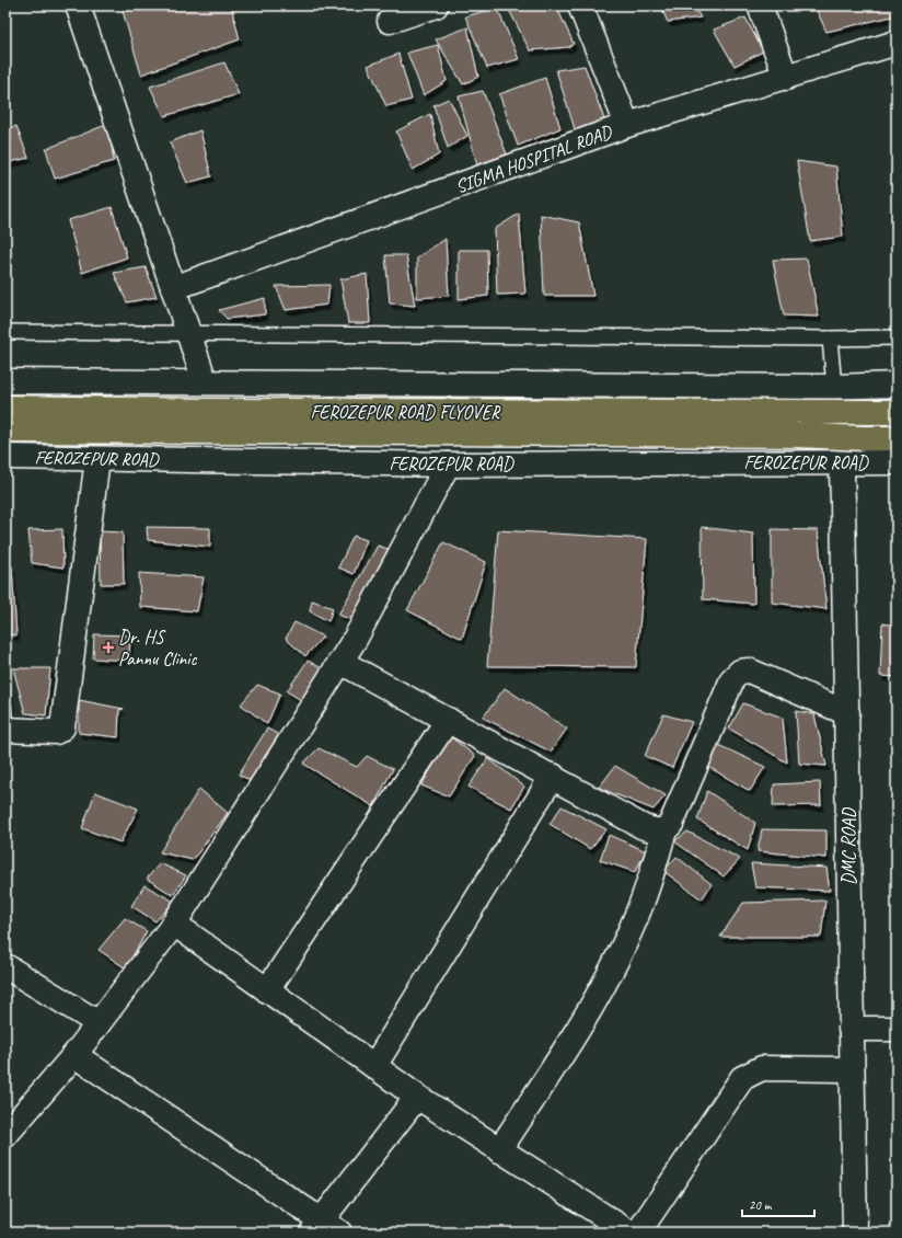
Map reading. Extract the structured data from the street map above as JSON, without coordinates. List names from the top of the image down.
{
  "streets": {
    "main road": ["FEROZEPUR ROAD FLYOVER", "FEROZEPUR ROAD"],
    "street": ["SIGMA HOSPITAL ROAD", "DMC ROAD"]
  },
  "crossings": [
    ["FEROZEPUR ROAD FLYOVER", "FEROZEPUR ROAD"],
    ["FEROZEPUR ROAD", "DMC ROAD"]
  ],
  "places": {
    "health": ["Dr. HS Pannu Clinic"]
  },
  "scale_bar": "20 m"
}
